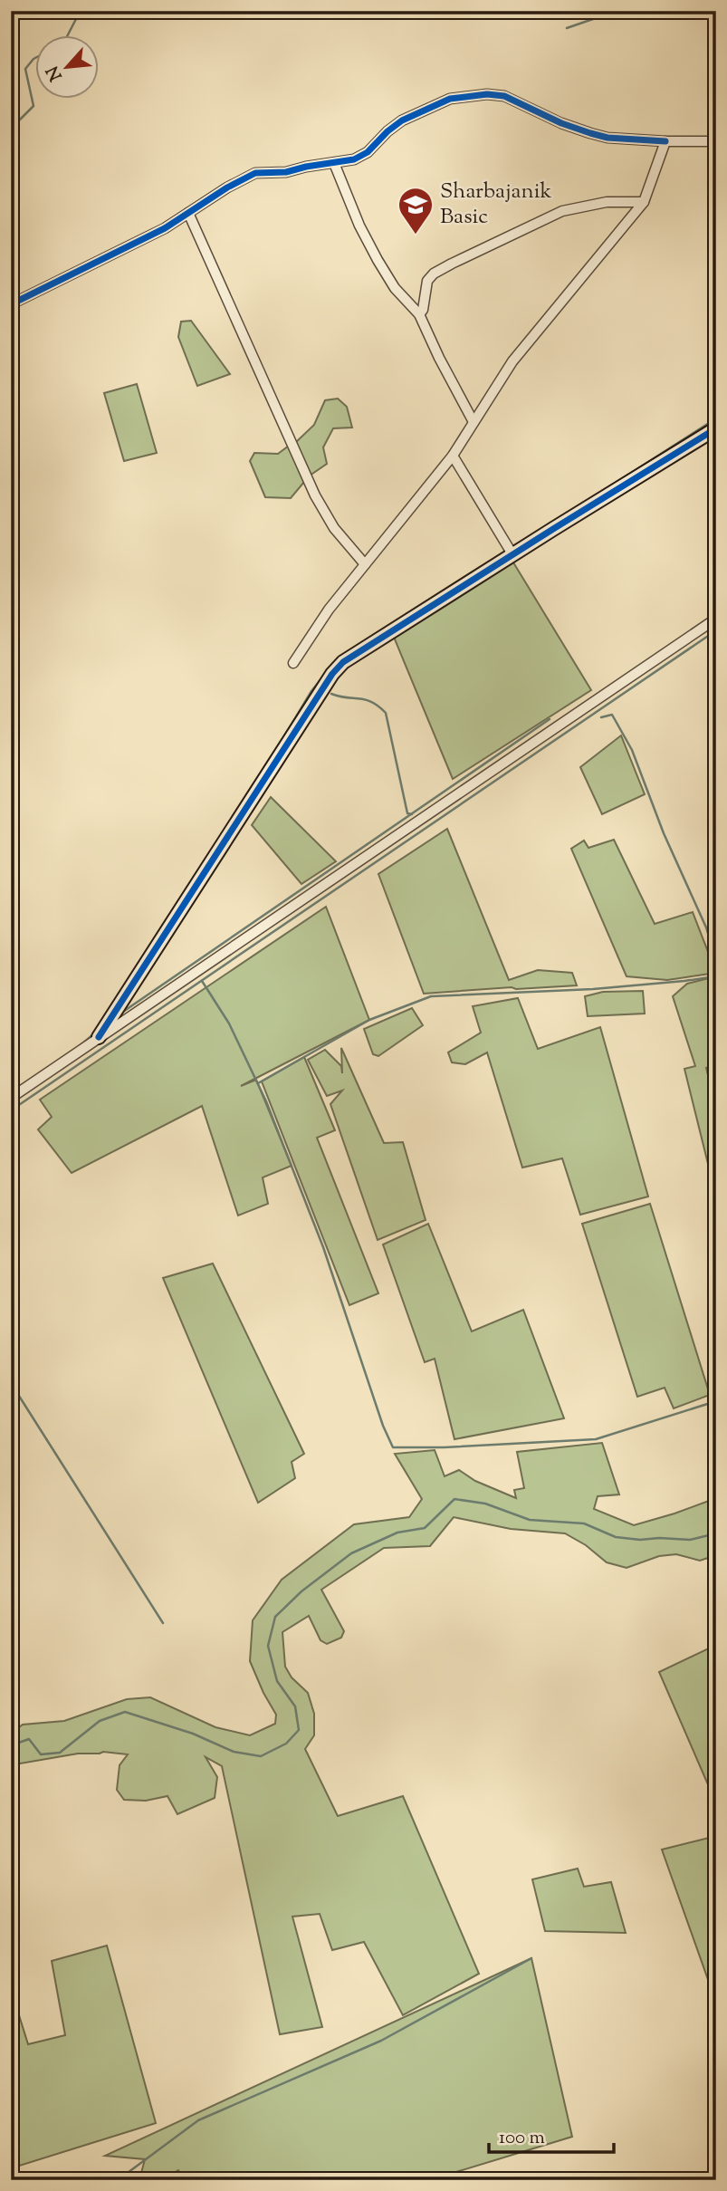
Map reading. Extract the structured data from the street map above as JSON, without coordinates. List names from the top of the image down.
{
  "places": {
    "school or university": ["Sharbajanik Basic"]
  },
  "scale_bar": "100 m",
  "north": "bottom left"
}
